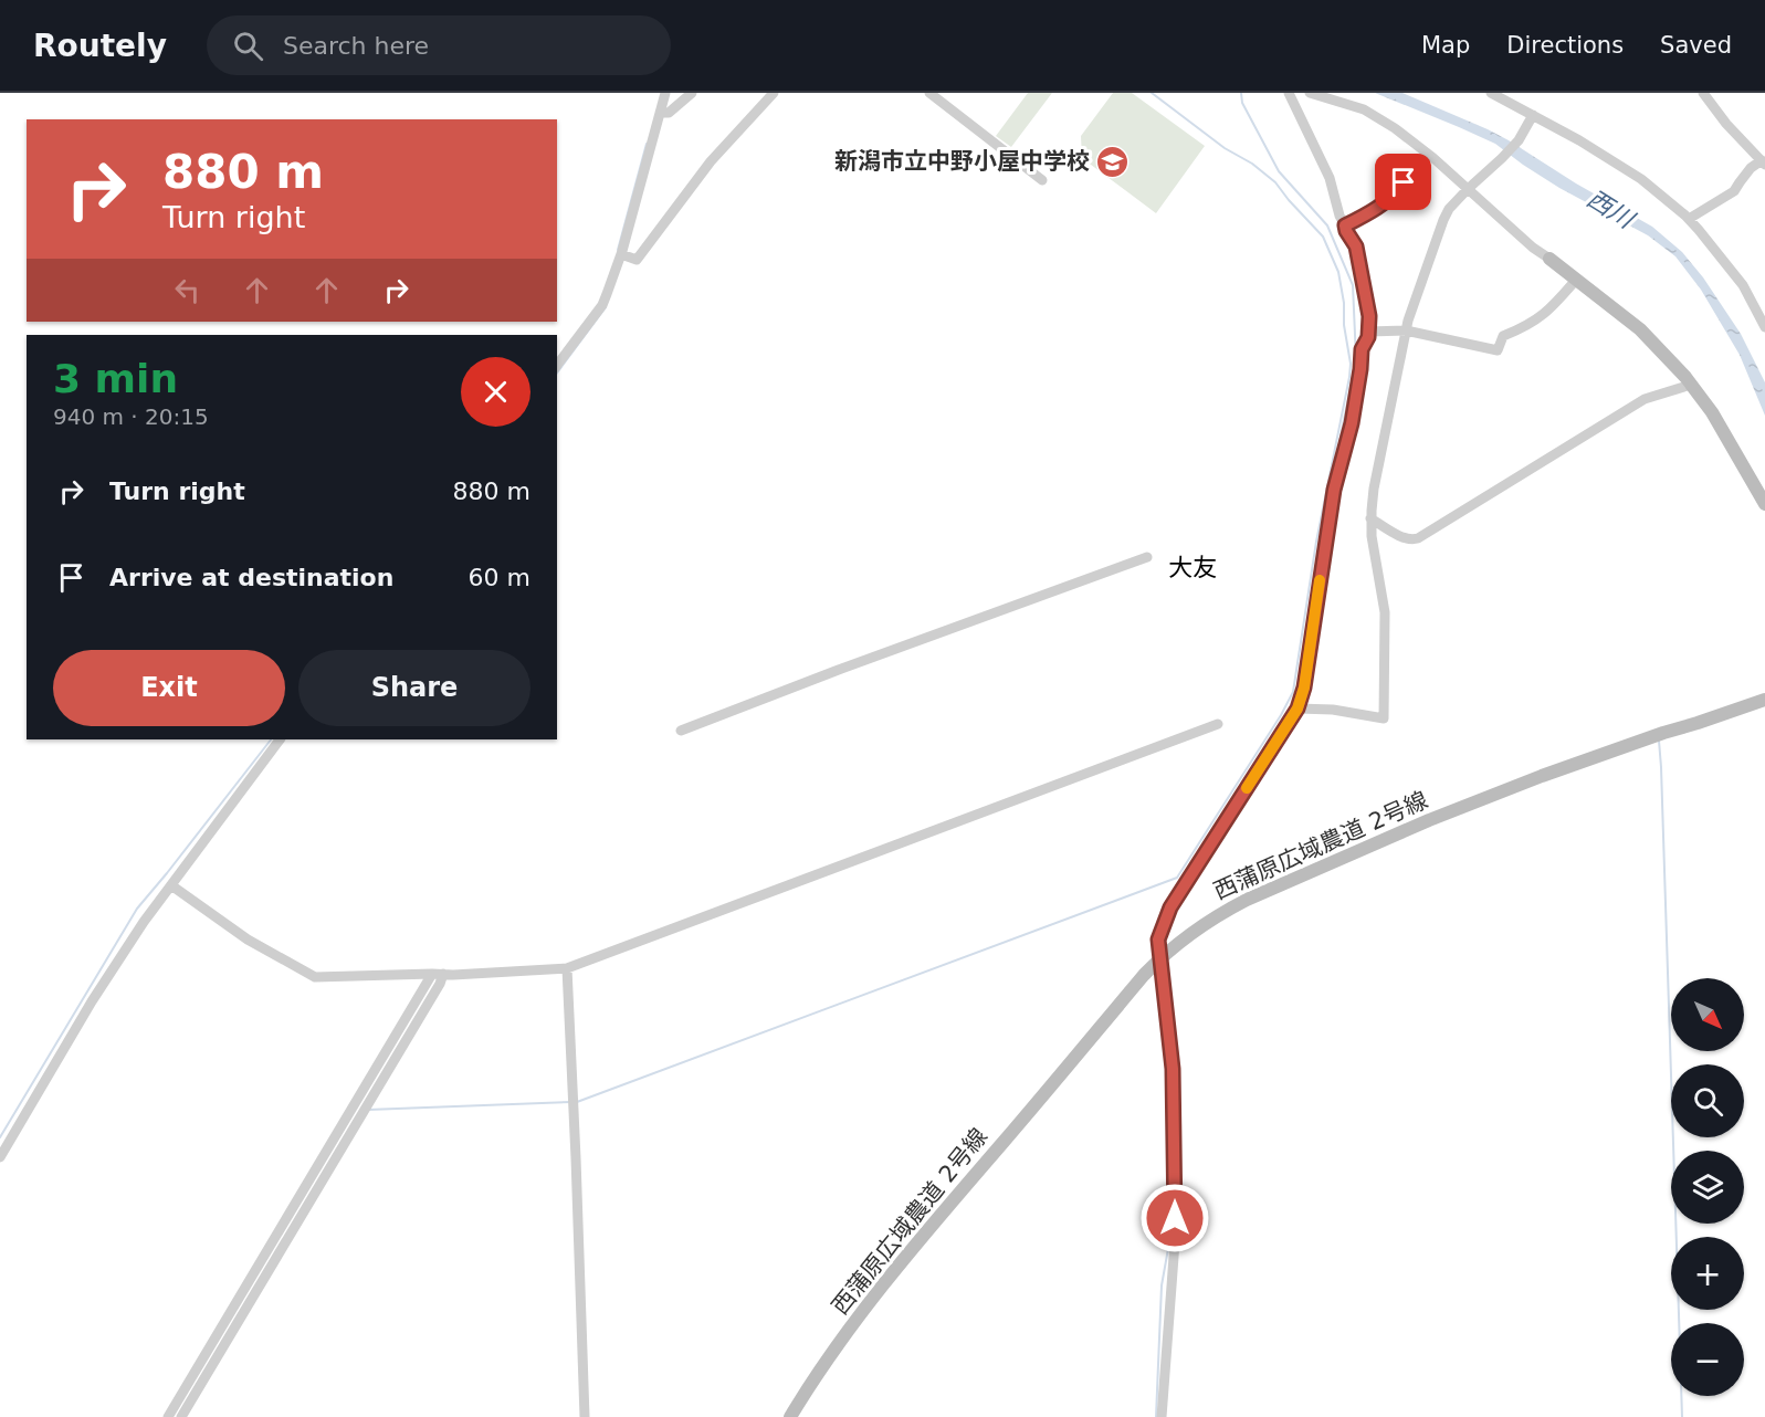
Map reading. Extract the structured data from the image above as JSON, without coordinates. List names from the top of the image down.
{
  "streets": {
    "street": ["西蒲原広域農道 2号線"]
  },
  "districts": ["大友"],
  "water": ["西川"],
  "places": {
    "school or university": ["新潟市立中野小屋中学校"]
  },
  "north": "bottom right",
  "page": {
    "header": "Routely",
    "search": "Search here",
    "nav": ["Map", "Directions", "Saved"],
    "turn": ["880 m", "Turn right"],
    "heading": ["3 min", "940 m · 20:15"],
    "list": [
      {
        "name": "Turn right",
        "value": "880 m"
      },
      {
        "name": "Arrive at destination",
        "value": "60 m"
      }
    ],
    "buttons": ["Exit", "Share"],
    "map_buttons": ["+", "−"]
  }
}
